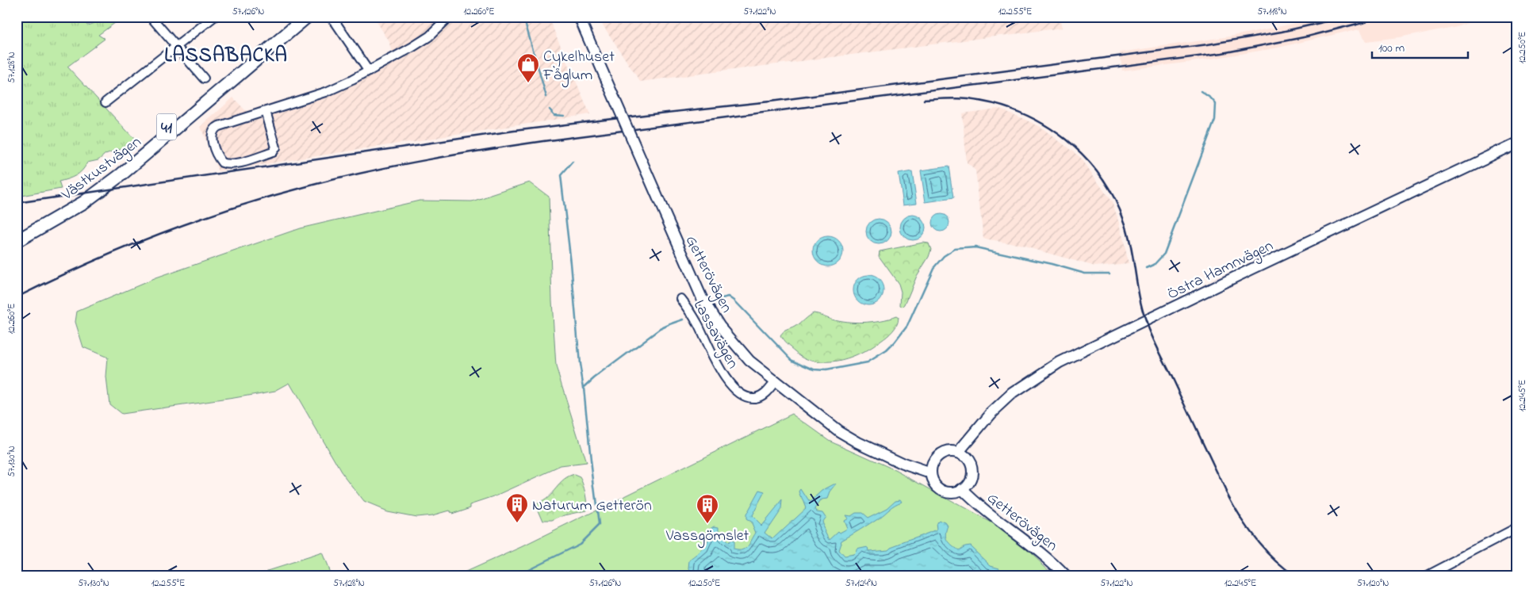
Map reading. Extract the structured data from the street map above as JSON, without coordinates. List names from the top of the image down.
{
  "streets": {
    "main road": ["41", "Västkustvägen"],
    "street": ["Östra Hamnvägen", "Getterövägen", "Lassavägen"]
  },
  "crossings": [
    ["Östra Hamnvägen", "Getterövägen"],
    ["Getterövägen", "Lassavägen"]
  ],
  "districts": ["LASSABACKA"],
  "places": {
    "shop": ["Cykelhuset Fåglum"],
    "building": ["Naturum Getterön", "Vassgömslet"]
  },
  "scale_bar": "100 m",
  "coordinates": [
    "57.126°N",
    "12.260°E",
    "57.122°N",
    "12.255°E",
    "57.118°N",
    "12.250°E",
    "57.128°N",
    "12.245°E",
    "57.130°N",
    "57.124°N",
    "57.120°N"
  ]
}
